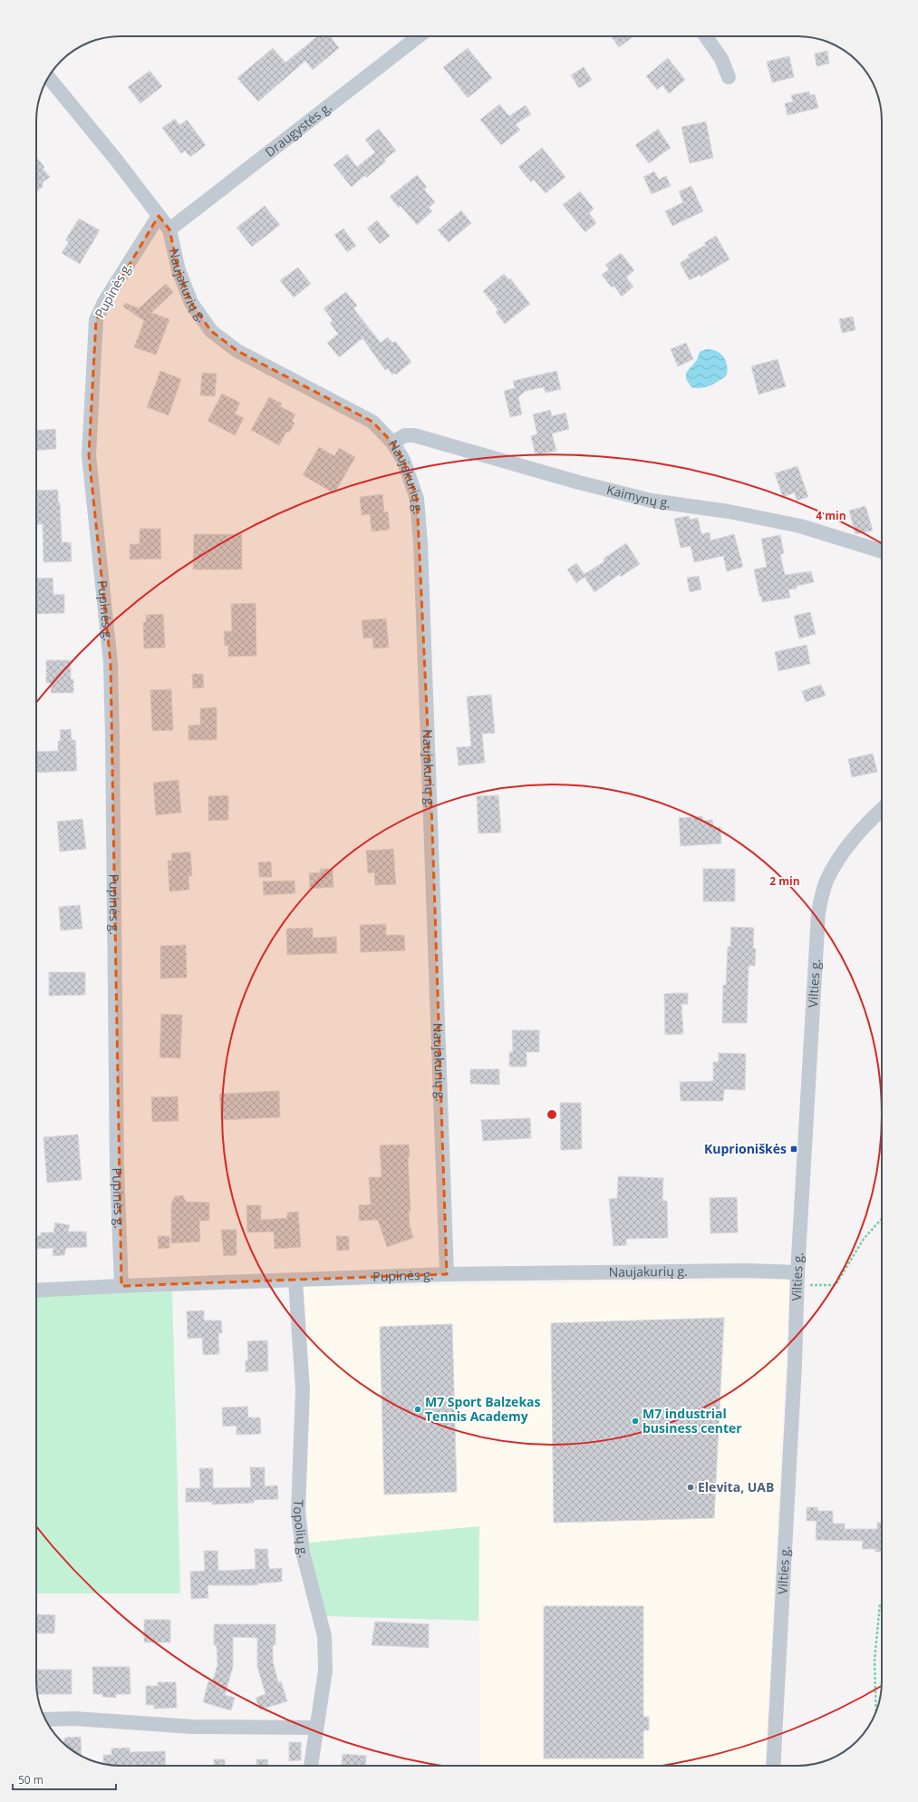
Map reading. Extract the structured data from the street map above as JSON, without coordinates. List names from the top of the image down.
{
  "streets": {
    "street": [
      "Draugystės g.",
      "Naujakurių g.",
      "Pupinės g.",
      "Kaimynų g.",
      "Vilties g.",
      "Topolių g."
    ]
  },
  "crossings": [
    ["Draugystės g.", "Naujakurių g."],
    ["Naujakurių g.", "Pupinės g."],
    ["Naujakurių g.", "Kaimynų g."],
    ["Naujakurių g.", "Vilties g."],
    ["Pupinės g.", "Topolių g."]
  ],
  "places": {
    "transit": ["Kuprioniškės"],
    "other": ["M7 Sport Balzekas Tennis Academy", "M7 industrial business center", "Elevita, UAB"]
  },
  "scale_bar": "50 m",
  "rings": ["4 min", "2 min"]
}
